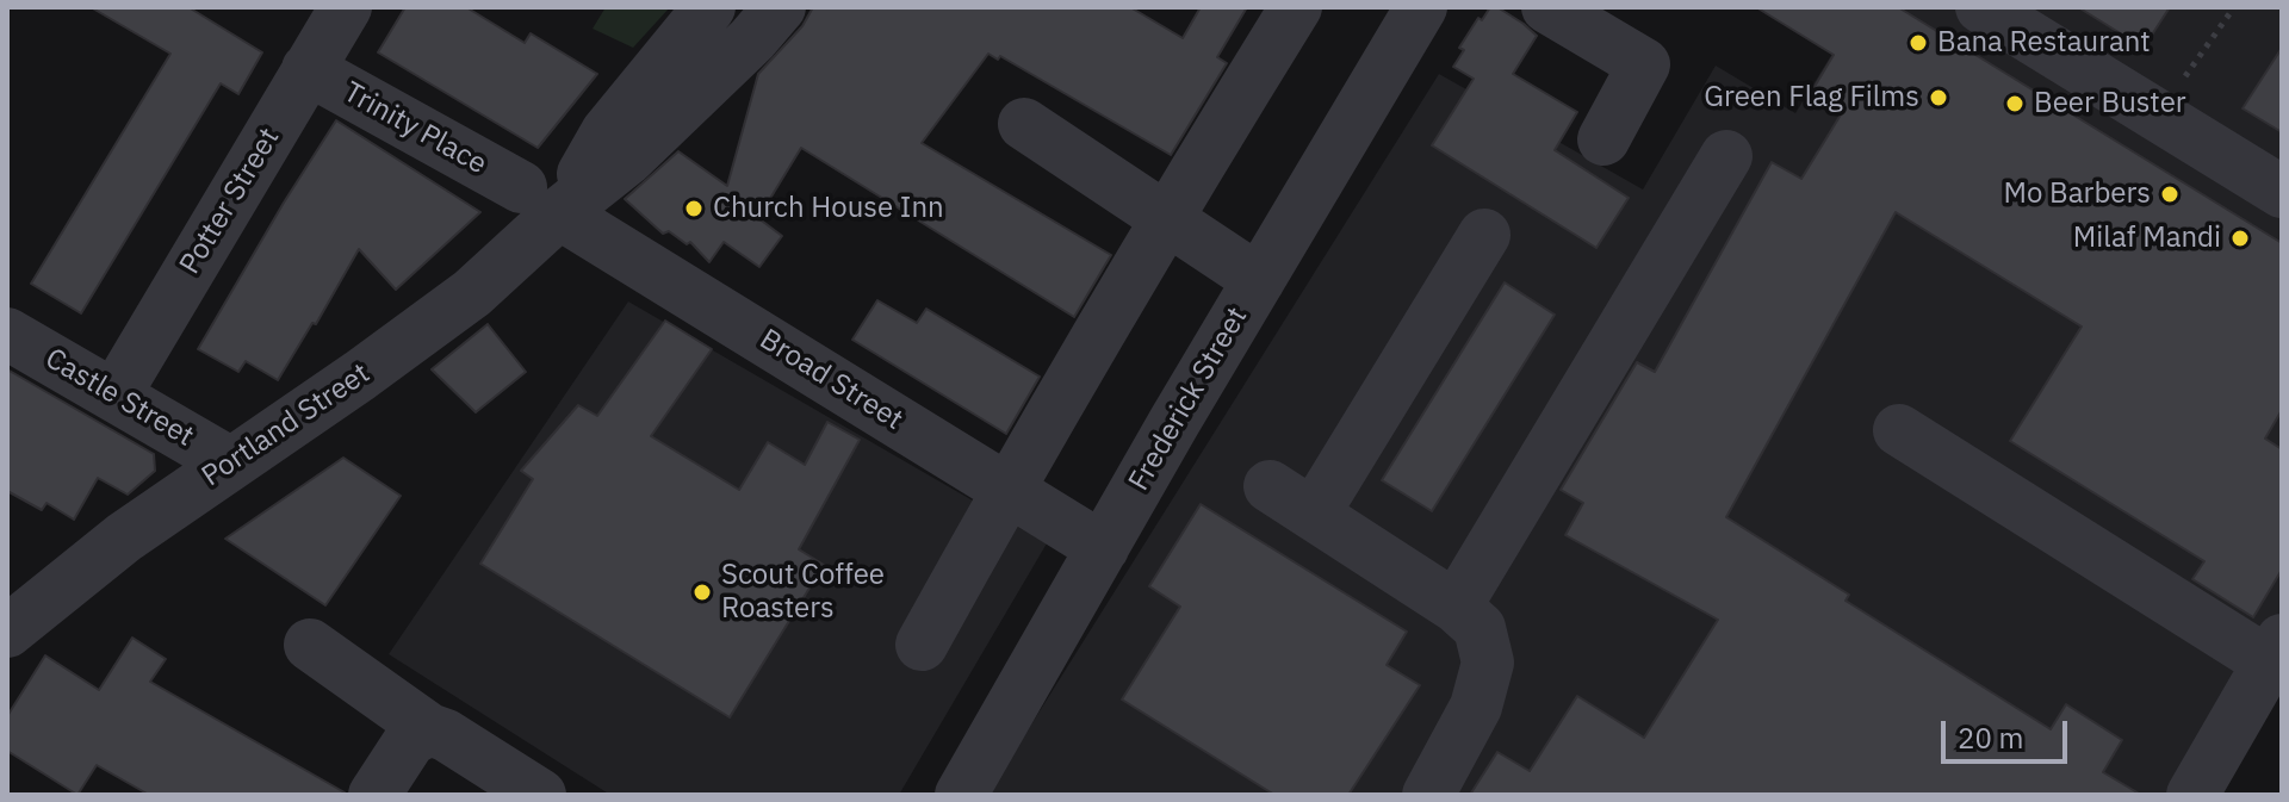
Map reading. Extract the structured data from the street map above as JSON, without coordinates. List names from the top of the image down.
{
  "streets": {
    "street": [
      "Trinity Place",
      "Potter Street",
      "Broad Street",
      "Castle Street",
      "Frederick Street",
      "Portland Street"
    ]
  },
  "crossings": [
    ["Trinity Place", "Potter Street"],
    ["Trinity Place", "Broad Street"],
    ["Trinity Place", "Portland Street"],
    ["Potter Street", "Castle Street"],
    ["Broad Street", "Frederick Street"],
    ["Broad Street", "Portland Street"],
    ["Castle Street", "Portland Street"]
  ],
  "places": [
    "Bana Restaurant",
    "Green Flag Films",
    "Beer Buster",
    "Mo Barbers",
    "Church House Inn",
    "Milaf Mandi",
    "Scout Coffee Roasters"
  ],
  "scale_bar": "20 m"
}
